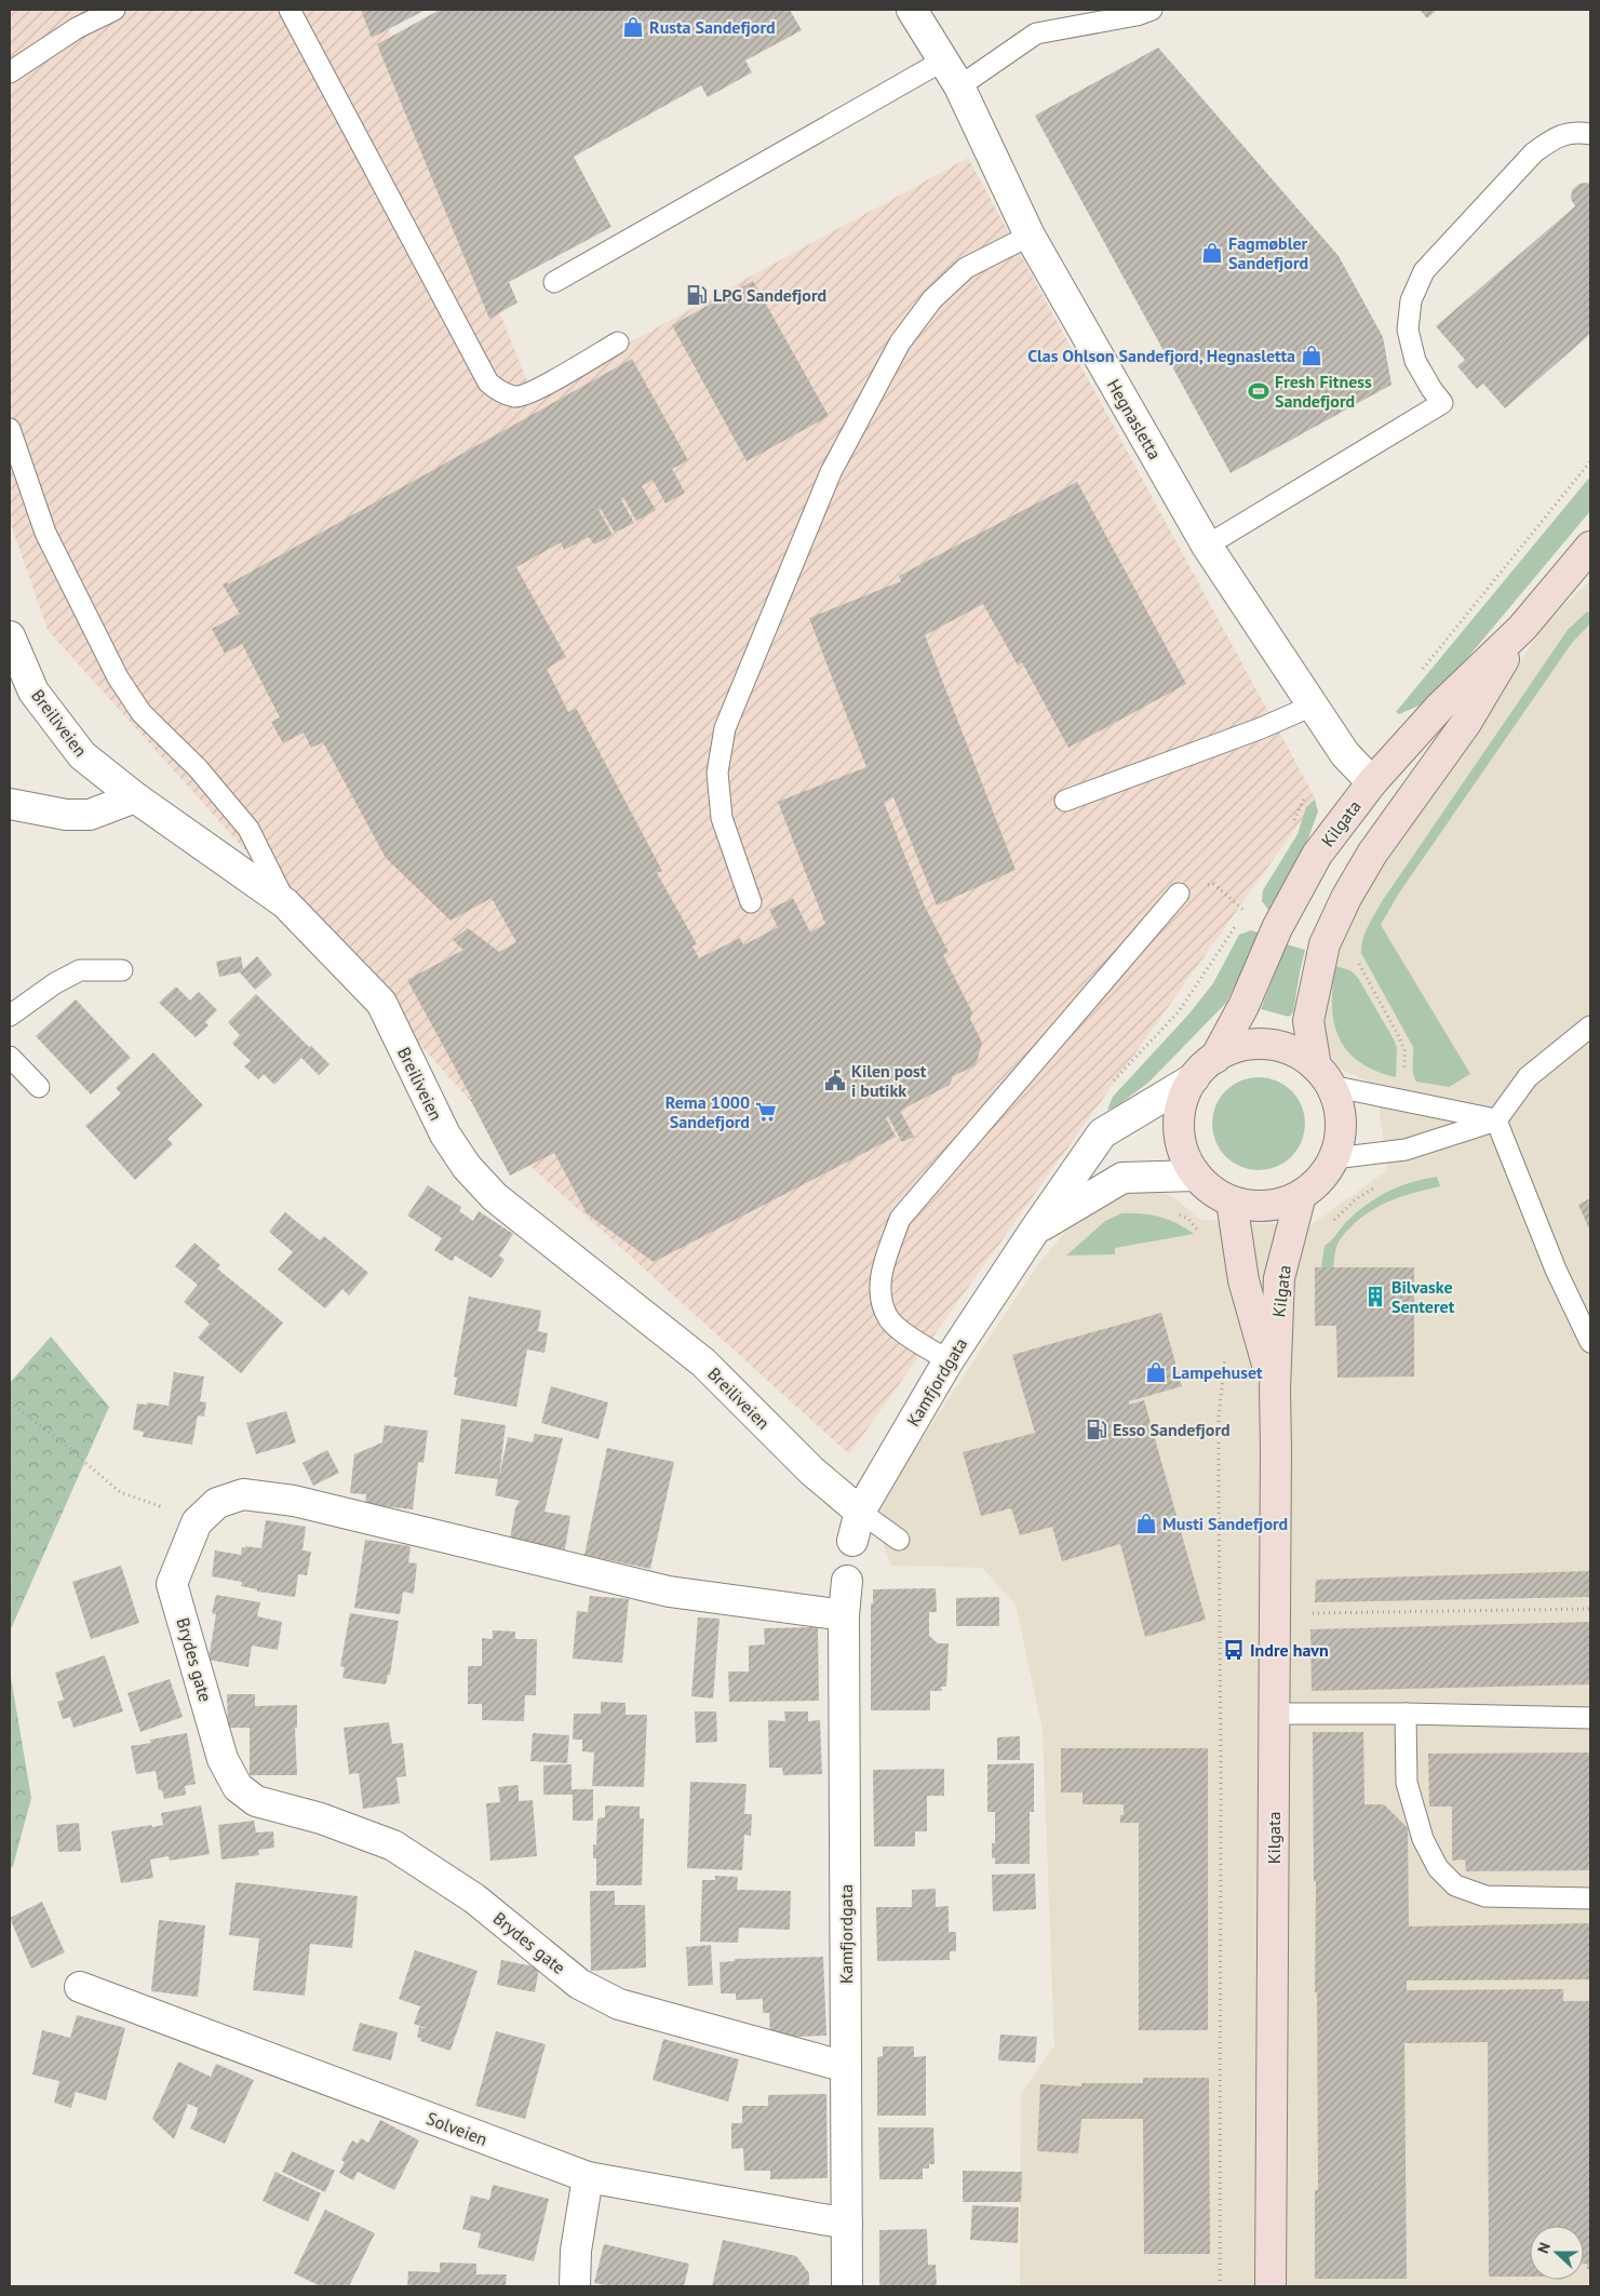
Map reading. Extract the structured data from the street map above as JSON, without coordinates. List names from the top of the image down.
{
  "streets": {
    "main road": ["Kilgata"],
    "street": [
      "Hegnasletta",
      "Breiliveien",
      "Kamfjordgata",
      "Brydes gate",
      "Solveien"
    ]
  },
  "crossings": [
    ["Hegnasletta", "Kilgata"],
    ["Breiliveien", "Kamfjordgata"],
    ["Kilgata", "Kamfjordgata"],
    ["Kamfjordgata", "Brydes gate"],
    ["Kamfjordgata", "Solveien"]
  ],
  "places": {
    "shop": [
      "Rusta Sandefjord",
      "Fagmøbler Sandefjord",
      "Clas Ohlson Sandefjord, Hegnasletta",
      "Lampehuset",
      "Musti Sandefjord"
    ],
    "fuel station": ["LPG Sandefjord", "Esso Sandefjord"],
    "sports": ["Fresh Fitness Sandefjord"],
    "public building": ["Kilen post i butikk"],
    "supermarket": ["Rema 1000 Sandefjord"],
    "building": ["Bilvaske Senteret"],
    "bus stop": ["Indre havn"]
  },
  "north": "left"
}
